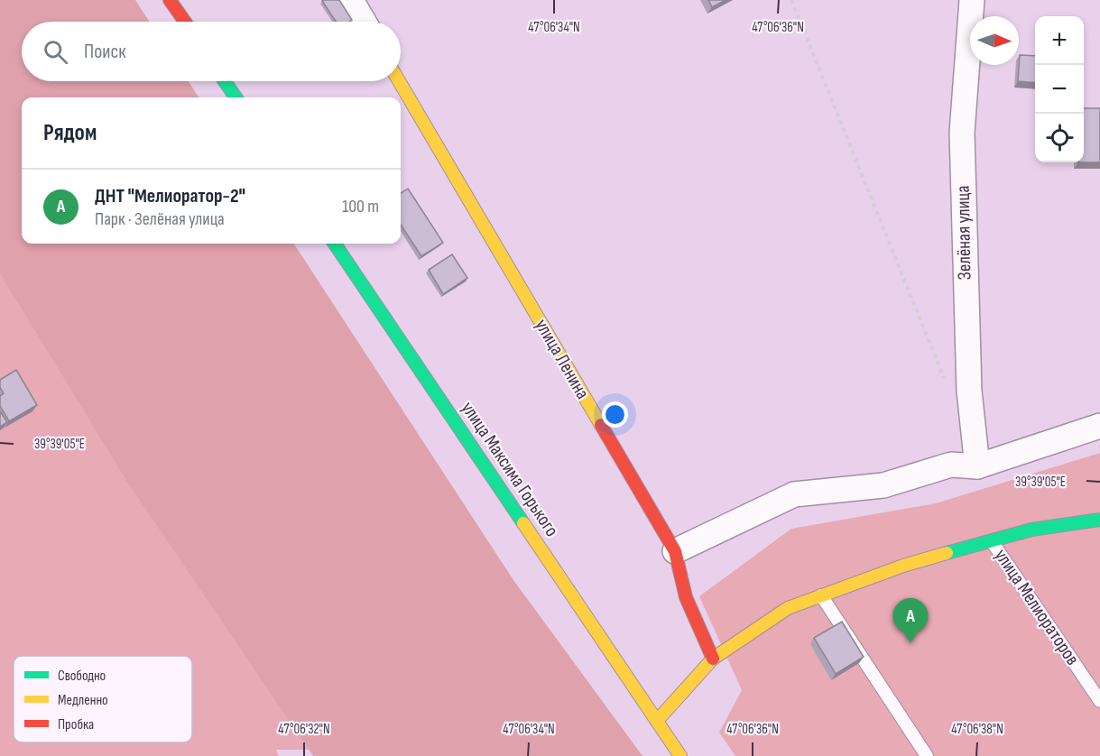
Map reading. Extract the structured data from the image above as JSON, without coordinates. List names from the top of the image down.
{
  "streets": {
    "street": ["Зелёная улица", "улица Ленина", "улица Максима Горького"],
    "lane": ["улица Мелиораторов"]
  },
  "legend": ["Свободно", "Медленно", "Пробка"],
  "north": "right",
  "page": {
    "map_buttons": ["+", "−"],
    "search": "Поиск",
    "heading": "Рядом",
    "list": [
      {
        "mark": "A",
        "name": "ДНТ \"Мелиоратор-2\"",
        "note": "Парк · Зелёная улица",
        "value": "100 m"
      }
    ],
    "pins": "A"
  },
  "coordinates": [
    "47°06'34\"N",
    "47°06'36\"N",
    "39°39'05\"E",
    "47°06'32\"N",
    "47°06'38\"N"
  ]
}
